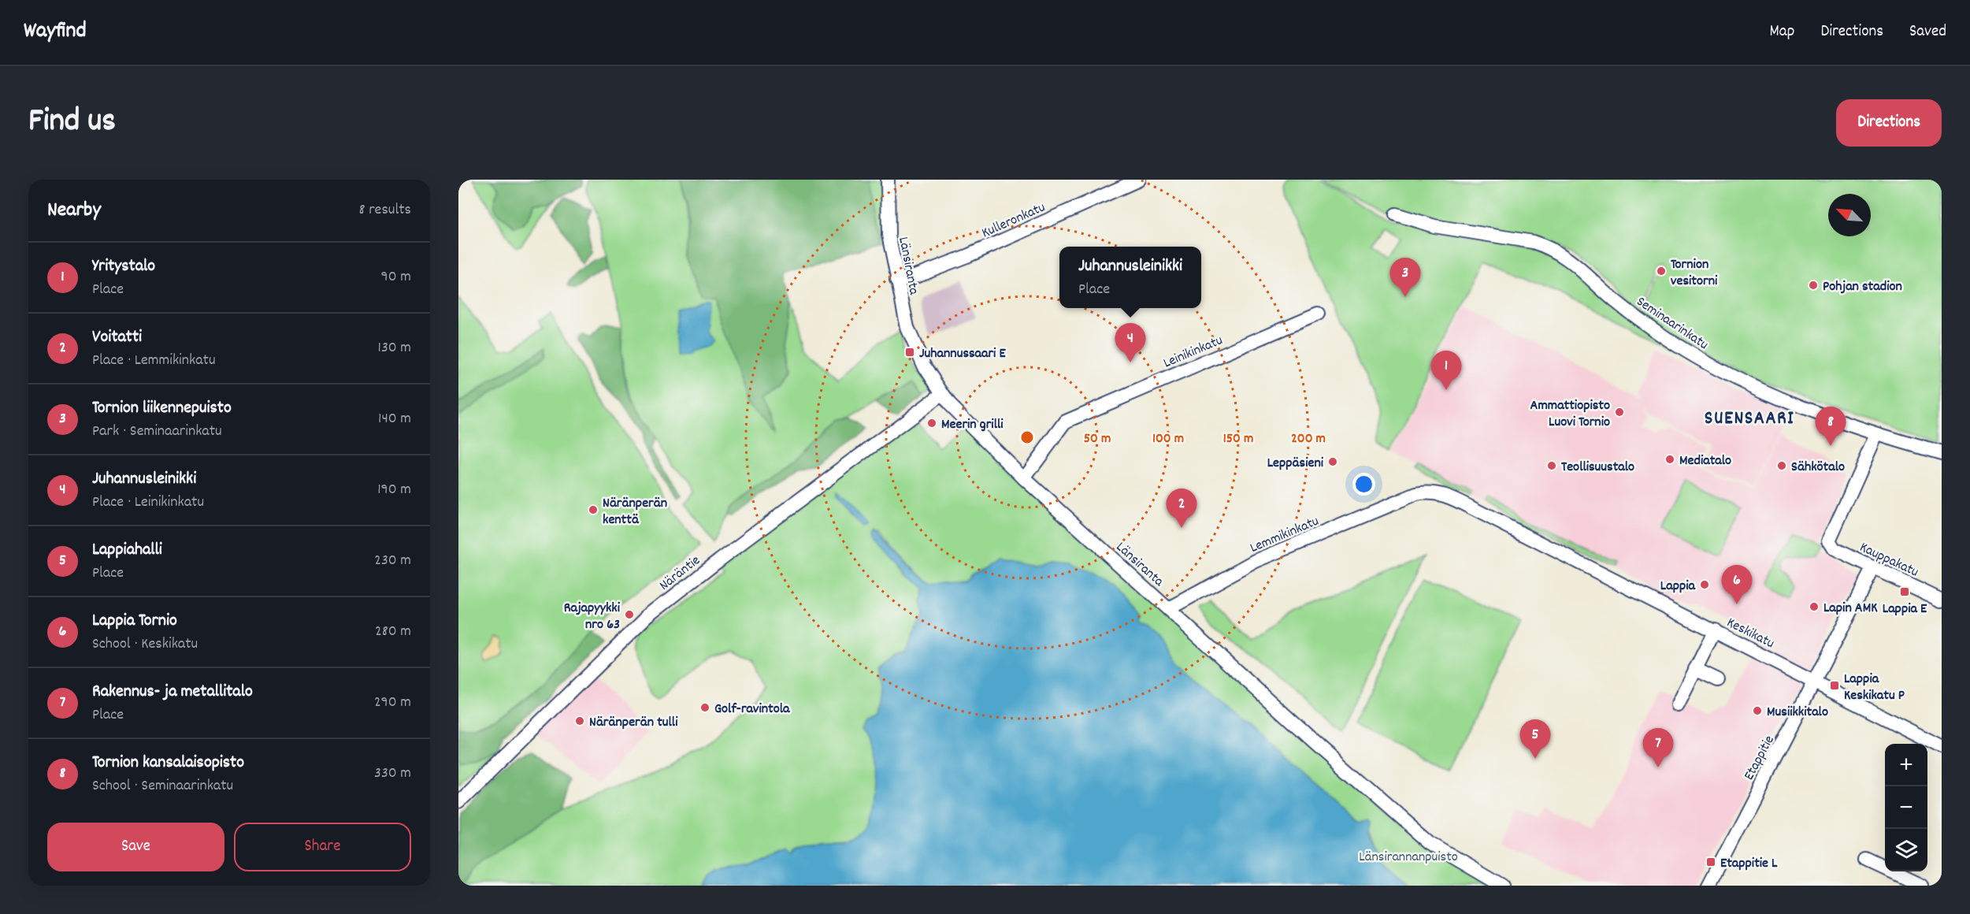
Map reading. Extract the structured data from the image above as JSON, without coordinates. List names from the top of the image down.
{
  "streets": {
    "street": [
      "Kulleronkatu",
      "Länsiranta",
      "Seminaarinkatu",
      "Leinikinkatu",
      "Lemmikinkatu",
      "Kauppakatu",
      "Näräntie",
      "Keskikatu",
      "Etappitie"
    ]
  },
  "crossings": [
    ["Kulleronkatu", "Länsiranta"],
    ["Länsiranta", "Leinikinkatu"],
    ["Länsiranta", "Lemmikinkatu"],
    ["Länsiranta", "Näräntie"],
    ["Seminaarinkatu", "Kauppakatu"],
    ["Lemmikinkatu", "Keskikatu"],
    ["Kauppakatu", "Etappitie"],
    ["Keskikatu", "Etappitie"]
  ],
  "districts": ["SUENSAARI"],
  "parks": ["Länsirannanpuisto"],
  "places": {
    "other": [
      "Tornion vesitorni",
      "Pohjan stadion",
      "Ammattiopisto Luovi Tornio",
      "Meerin grilli",
      "Mediatalo",
      "Leppäsieni",
      "Teollisuustalo",
      "Sähkötalo",
      "Näränperän kenttä",
      "Lappia",
      "Lapin AMK",
      "Rajapyykki nro 63",
      "Golf-ravintola",
      "Musiikkitalo",
      "Näränperän tulli"
    ],
    "transit": [
      "Juhannussaari E",
      "Lappia E",
      "Lappia Keskikatu P",
      "Etappitie L"
    ]
  },
  "north": "top left",
  "page": {
    "header": "Wayfind",
    "nav": ["Map", "Directions", "Saved"],
    "title": "Find us",
    "buttons": [
      "Directions",
      ["Save", "Share"]
    ],
    "heading": ["Nearby", "8 results"],
    "list": [
      {
        "mark": "1",
        "name": "Yritystalo",
        "note": "Place",
        "value": "90 m"
      },
      {
        "mark": "2",
        "name": "Voitatti",
        "note": "Place · Lemmikinkatu",
        "value": "130 m"
      },
      {
        "mark": "3",
        "name": "Tornion liikennepuisto",
        "note": "Park · Seminaarinkatu",
        "value": "140 m"
      },
      {
        "mark": "4",
        "name": "Juhannusleinikki",
        "note": "Place · Leinikinkatu",
        "value": "190 m"
      },
      {
        "mark": "5",
        "name": "Lappiahalli",
        "note": "Place",
        "value": "230 m"
      },
      {
        "mark": "6",
        "name": "Lappia Tornio",
        "note": "School · Keskikatu",
        "value": "280 m"
      },
      {
        "mark": "7",
        "name": "Rakennus- ja metallitalo",
        "note": "Place",
        "value": "290 m"
      },
      {
        "mark": "8",
        "name": "Tornion kansalaisopisto",
        "note": "School · Seminaarinkatu",
        "value": "330 m"
      }
    ],
    "popup": ["Juhannusleinikki", "Place"],
    "pins": [
      "3",
      "4",
      "1",
      "8",
      "2",
      "6",
      "5",
      "7"
    ],
    "map_buttons": ["+", "−"]
  },
  "rings": [
    "50 m",
    "100 m",
    "150 m",
    "200 m"
  ]
}
